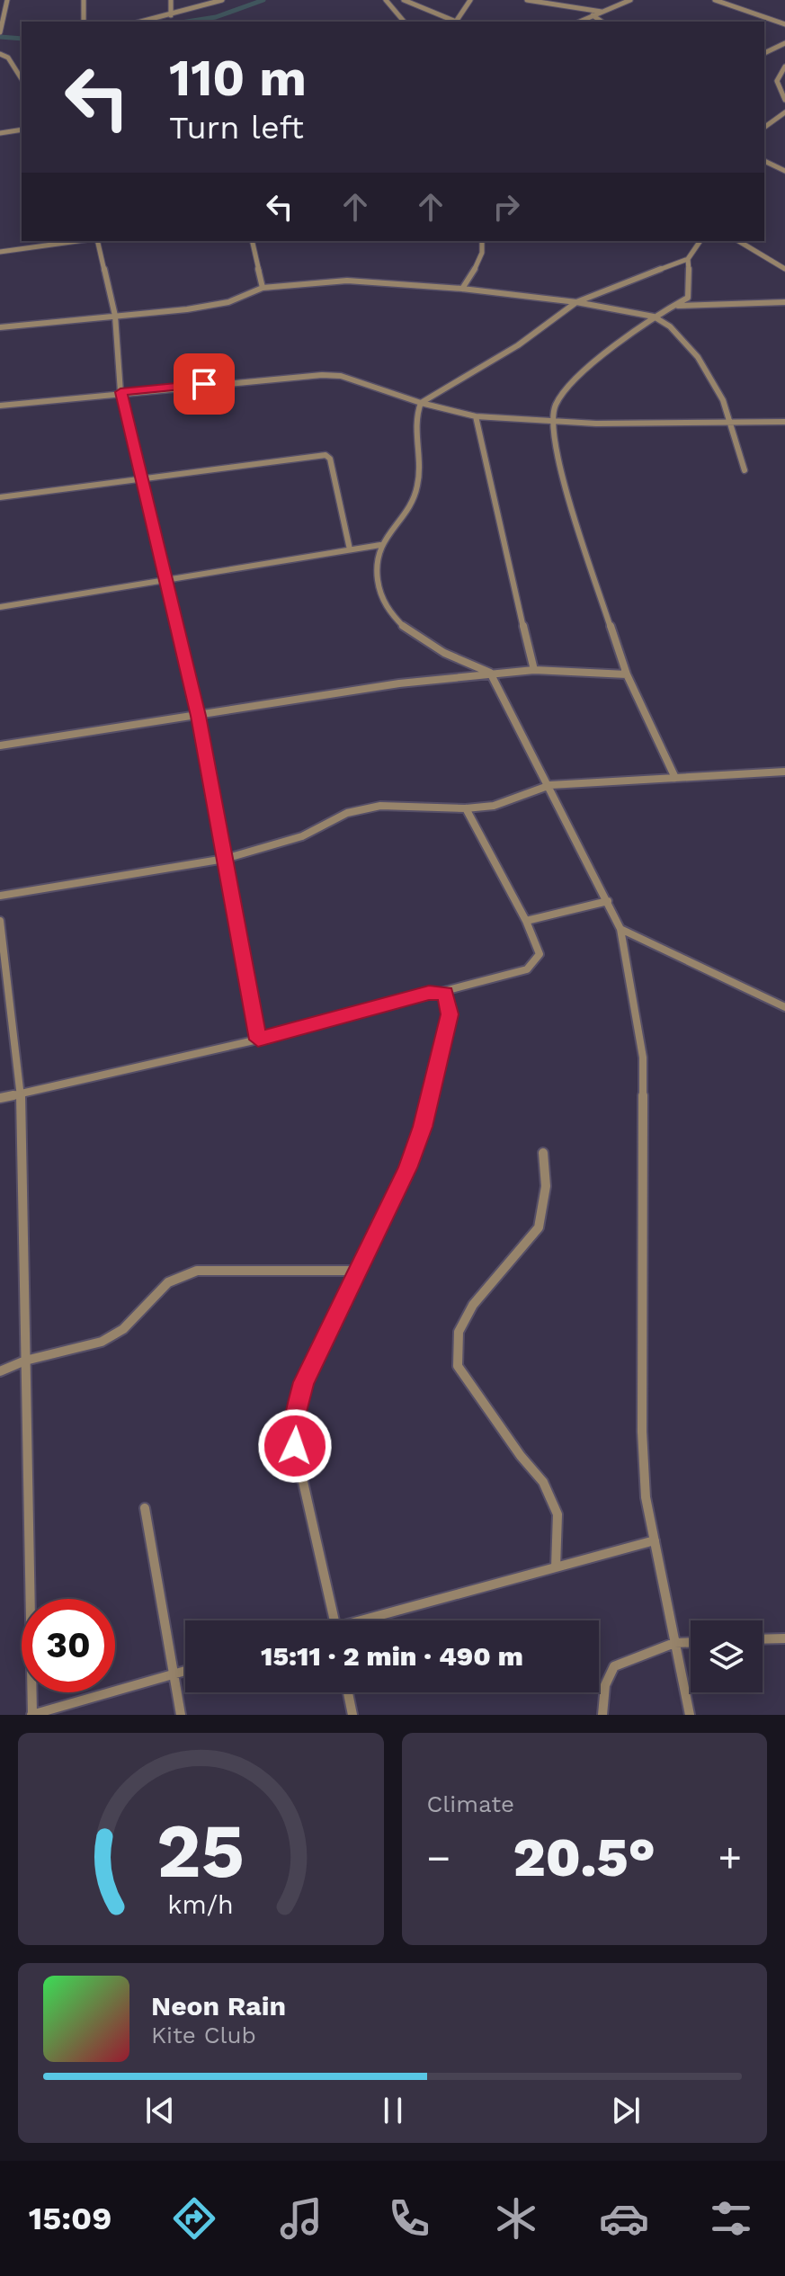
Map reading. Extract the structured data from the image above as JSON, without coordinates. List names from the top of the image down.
{
  "page": {
    "turn": ["110 m", "Turn left"],
    "limit": "30",
    "trip": "15:11 · 2 min · 490 m",
    "tile": "Climate",
    "heat": ["−", "20.5°", "+"],
    "song": ["Neon Rain", "Kite Club"],
    "tabs": "15:09",
    "gauge": ["25", "km/h"]
  }
}
